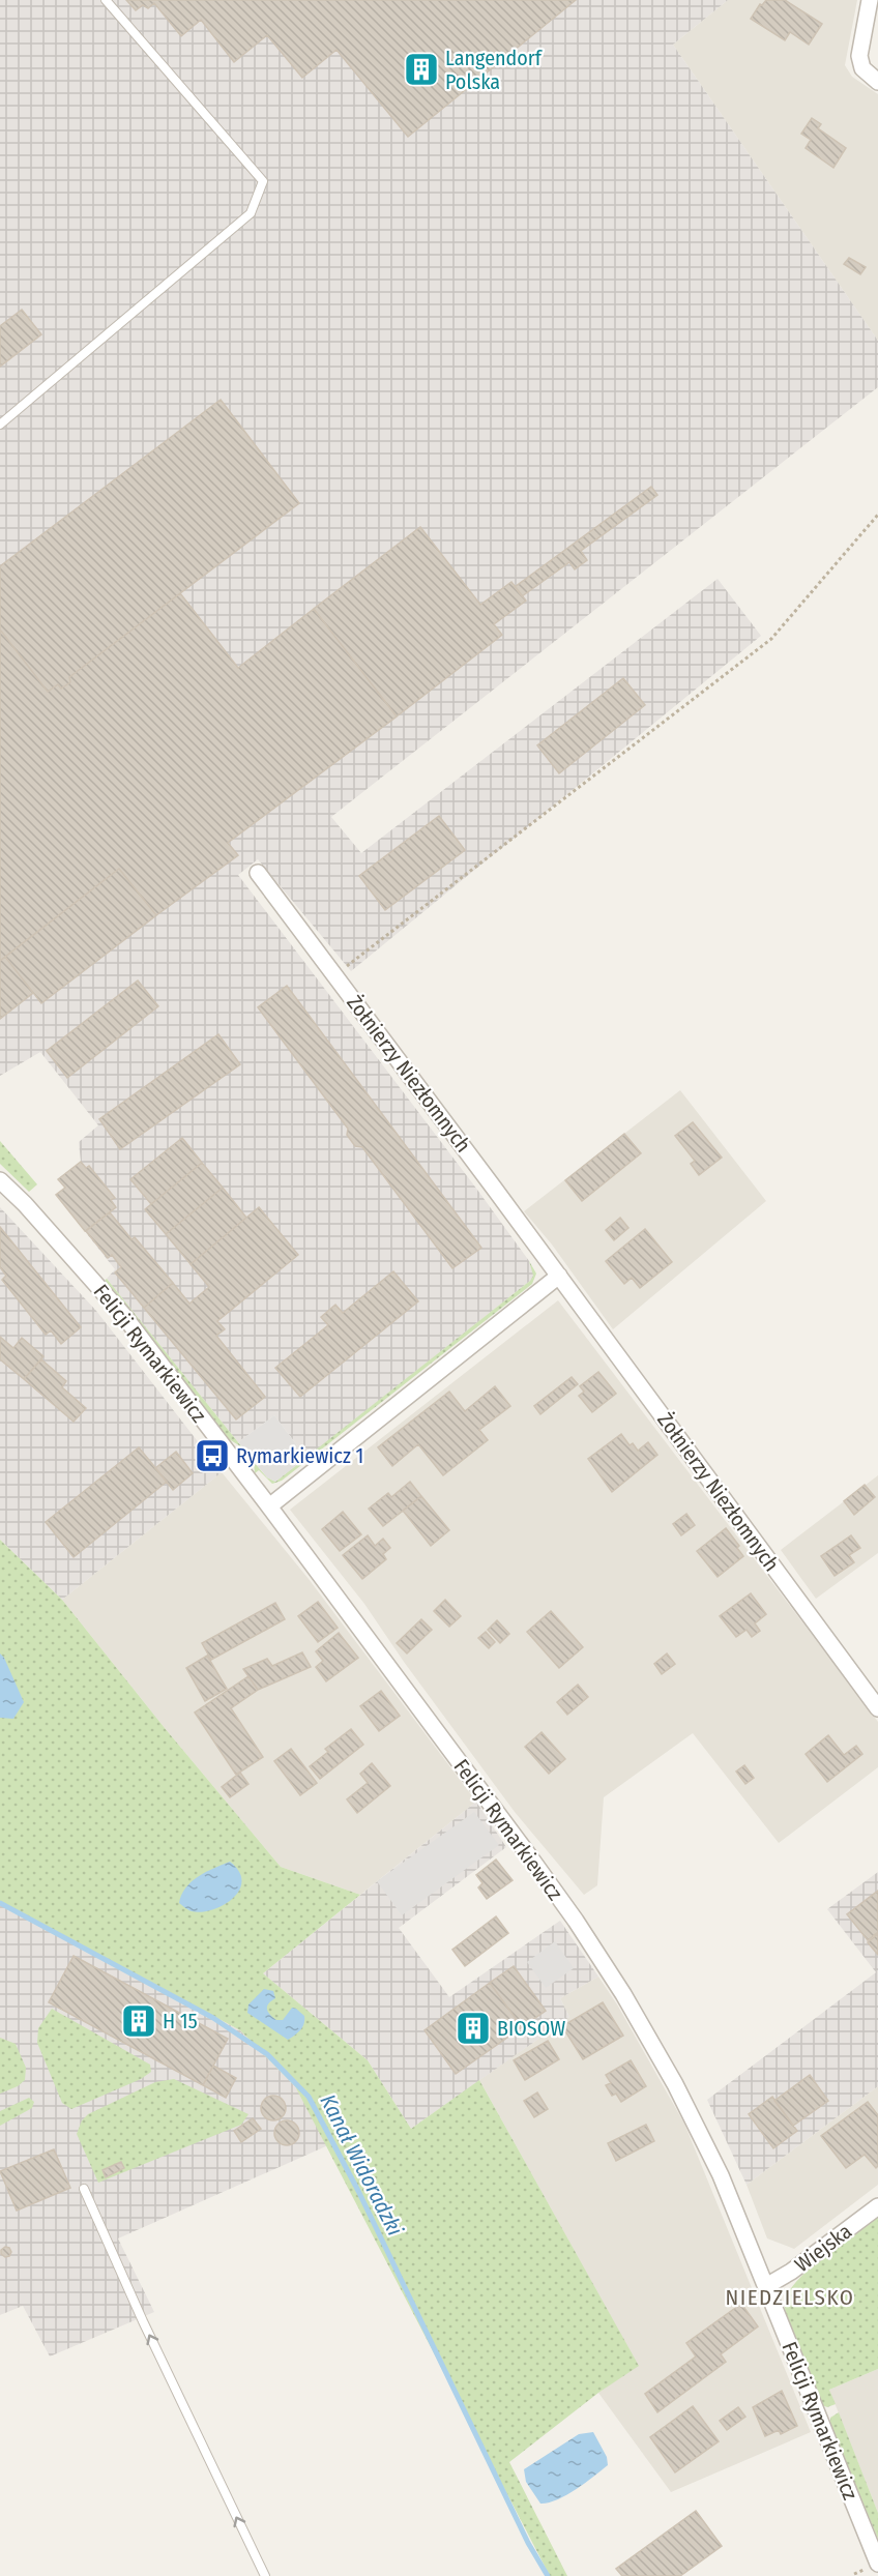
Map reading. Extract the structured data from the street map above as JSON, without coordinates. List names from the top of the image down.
{
  "streets": {
    "street": ["Żołnierzy Niezłomnych", "Felicji Rymarkiewicz", "Wiejska"]
  },
  "crossings": [
    ["Felicji Rymarkiewicz", "Wiejska"]
  ],
  "districts": ["NIEDZIELSKO"],
  "water": ["Kanał Widoradzki"],
  "places": {
    "building": ["Langendorf Polska", "H 15", "BIOSOW"],
    "bus stop": ["Rymarkiewicz 1"]
  }
}
